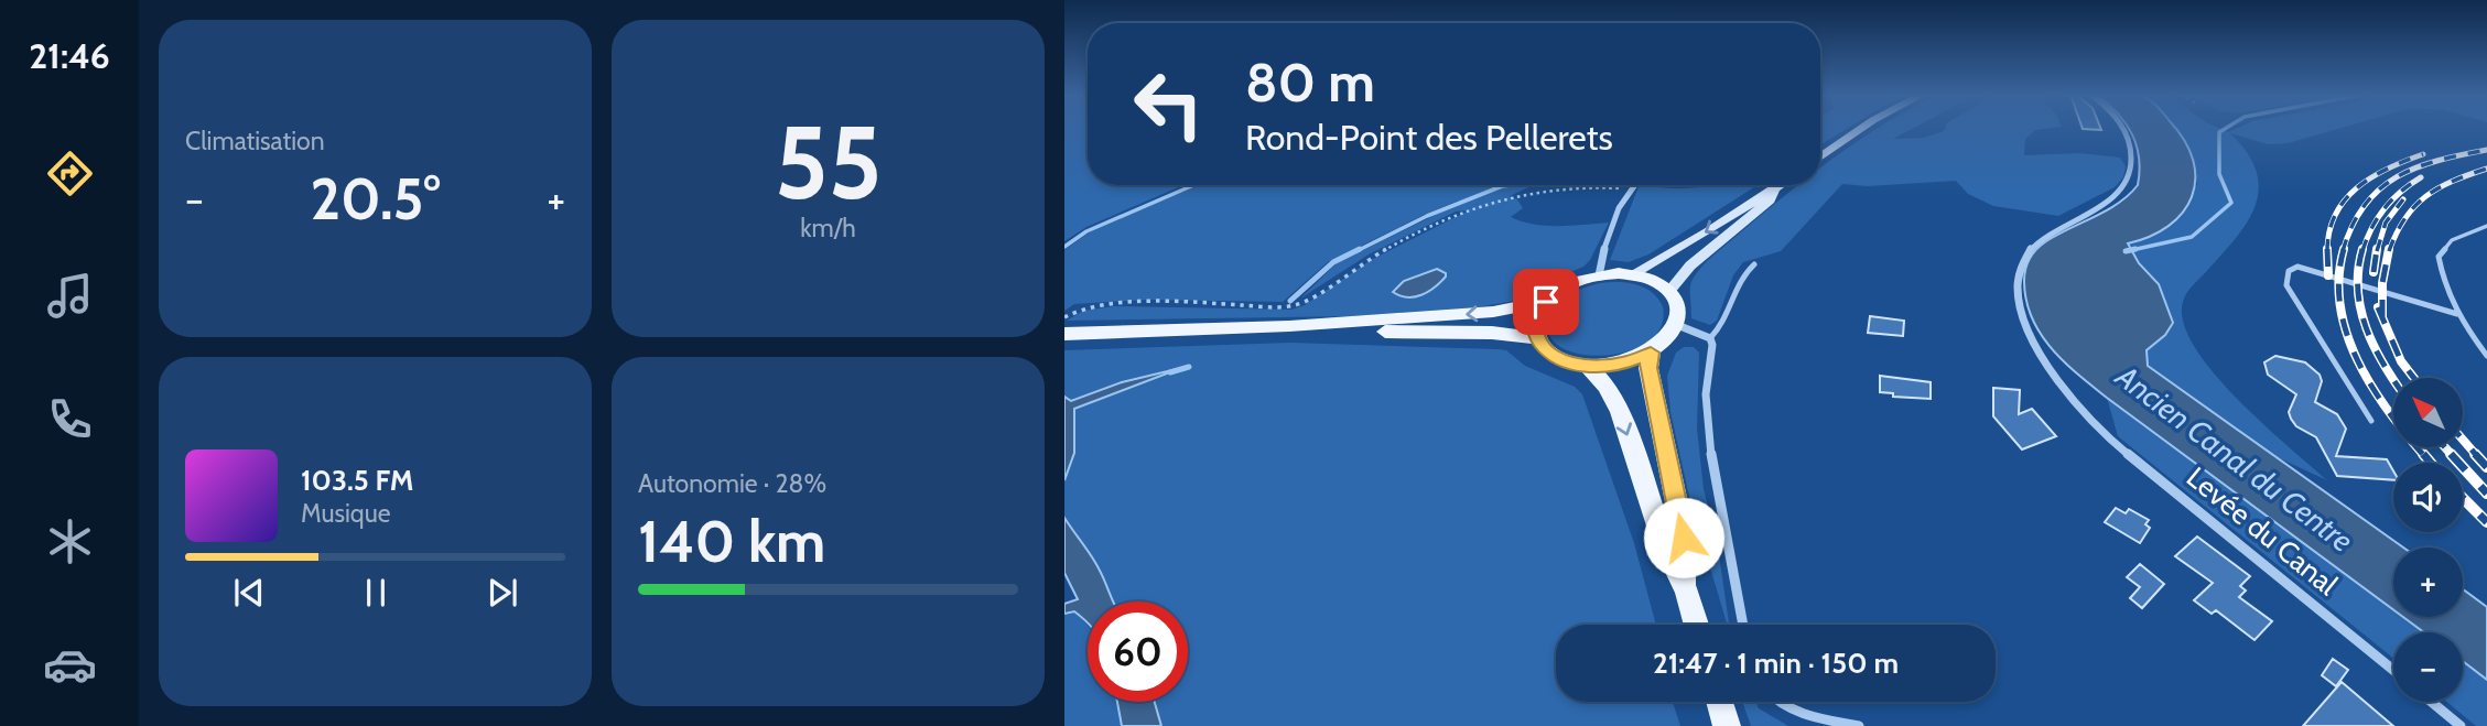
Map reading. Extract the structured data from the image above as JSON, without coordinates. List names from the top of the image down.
{
  "streets": {
    "street": ["Levée du Canal"]
  },
  "water": ["Ancien Canal du Centre"],
  "north": "top left",
  "page": {
    "tabs": "21:46",
    "tile": [
      "Climatisation",
      ["55", "km/h"],
      ["Autonomie · 28%", "140 km"]
    ],
    "turn": ["80 m", "Rond-Point des Pellerets"],
    "heat": ["−", "20.5°", "+"],
    "map_buttons": ["+", "−"],
    "song": ["103.5 FM", "Musique"],
    "limit": "60",
    "trip": "21:47 · 1 min · 150 m"
  }
}
